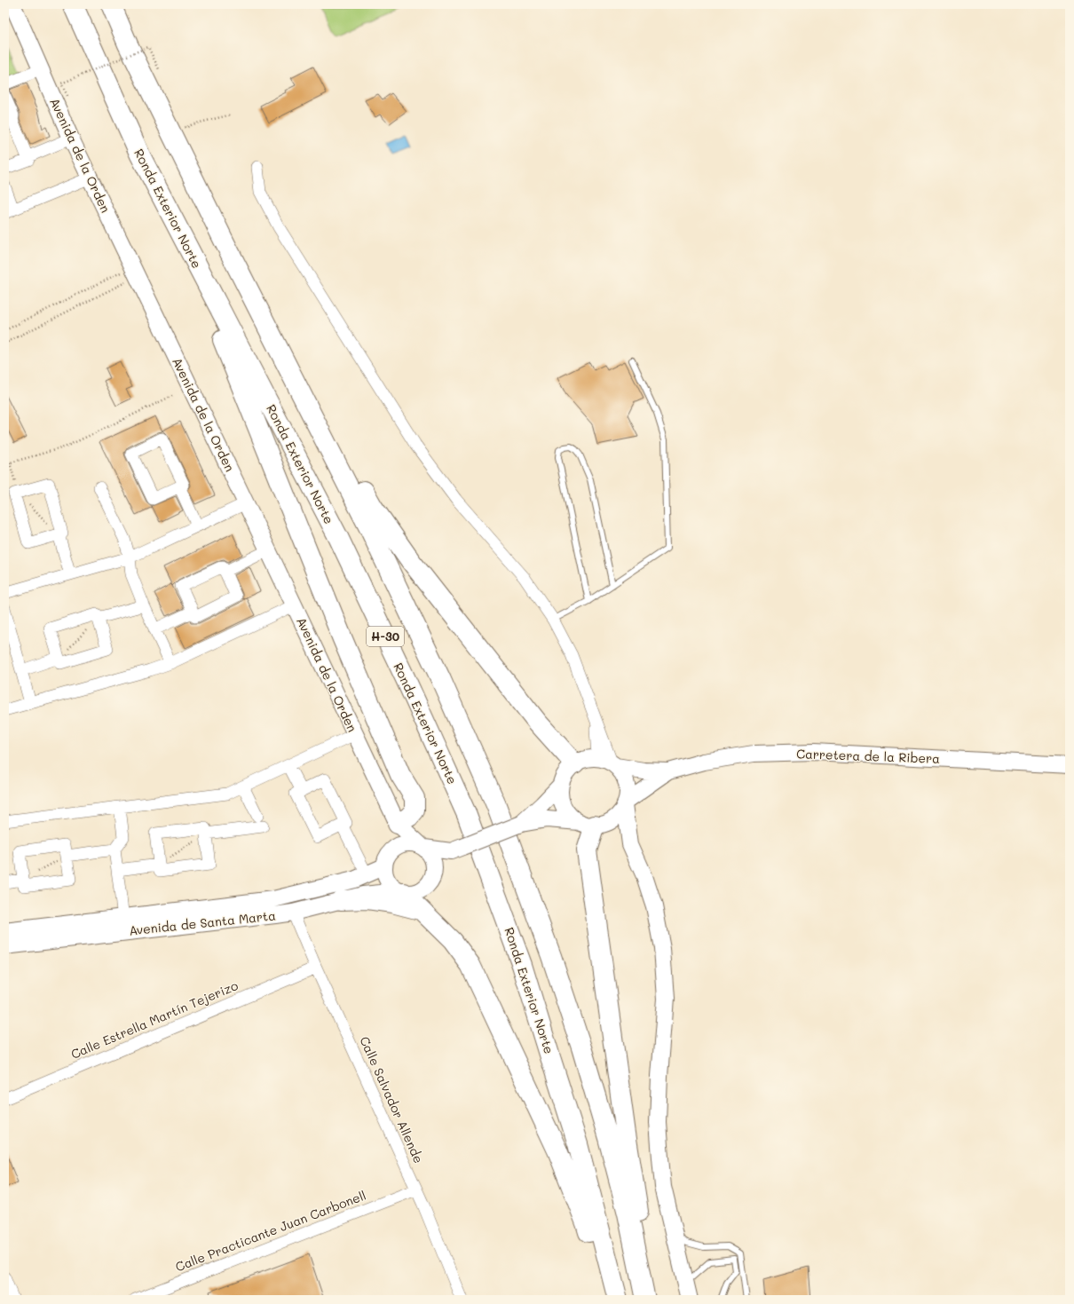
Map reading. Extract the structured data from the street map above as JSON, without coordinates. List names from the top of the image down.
{
  "streets": {
    "highway": ["Ronda Exterior Norte", "H-30"],
    "street": [
      "Avenida de la Orden",
      "Carretera de la Ribera",
      "Avenida de Santa Marta",
      "Calle Estrella Martín Tejerizo",
      "Calle Salvador Allende",
      "Calle Practicante Juan Carbonell"
    ]
  },
  "crossings": [
    ["Avenida de la Orden", "Avenida de Santa Marta"],
    ["Avenida de Santa Marta", "Calle Salvador Allende"],
    ["Calle Estrella Martín Tejerizo", "Calle Salvador Allende"],
    ["Calle Salvador Allende", "Calle Practicante Juan Carbonell"]
  ]
}
